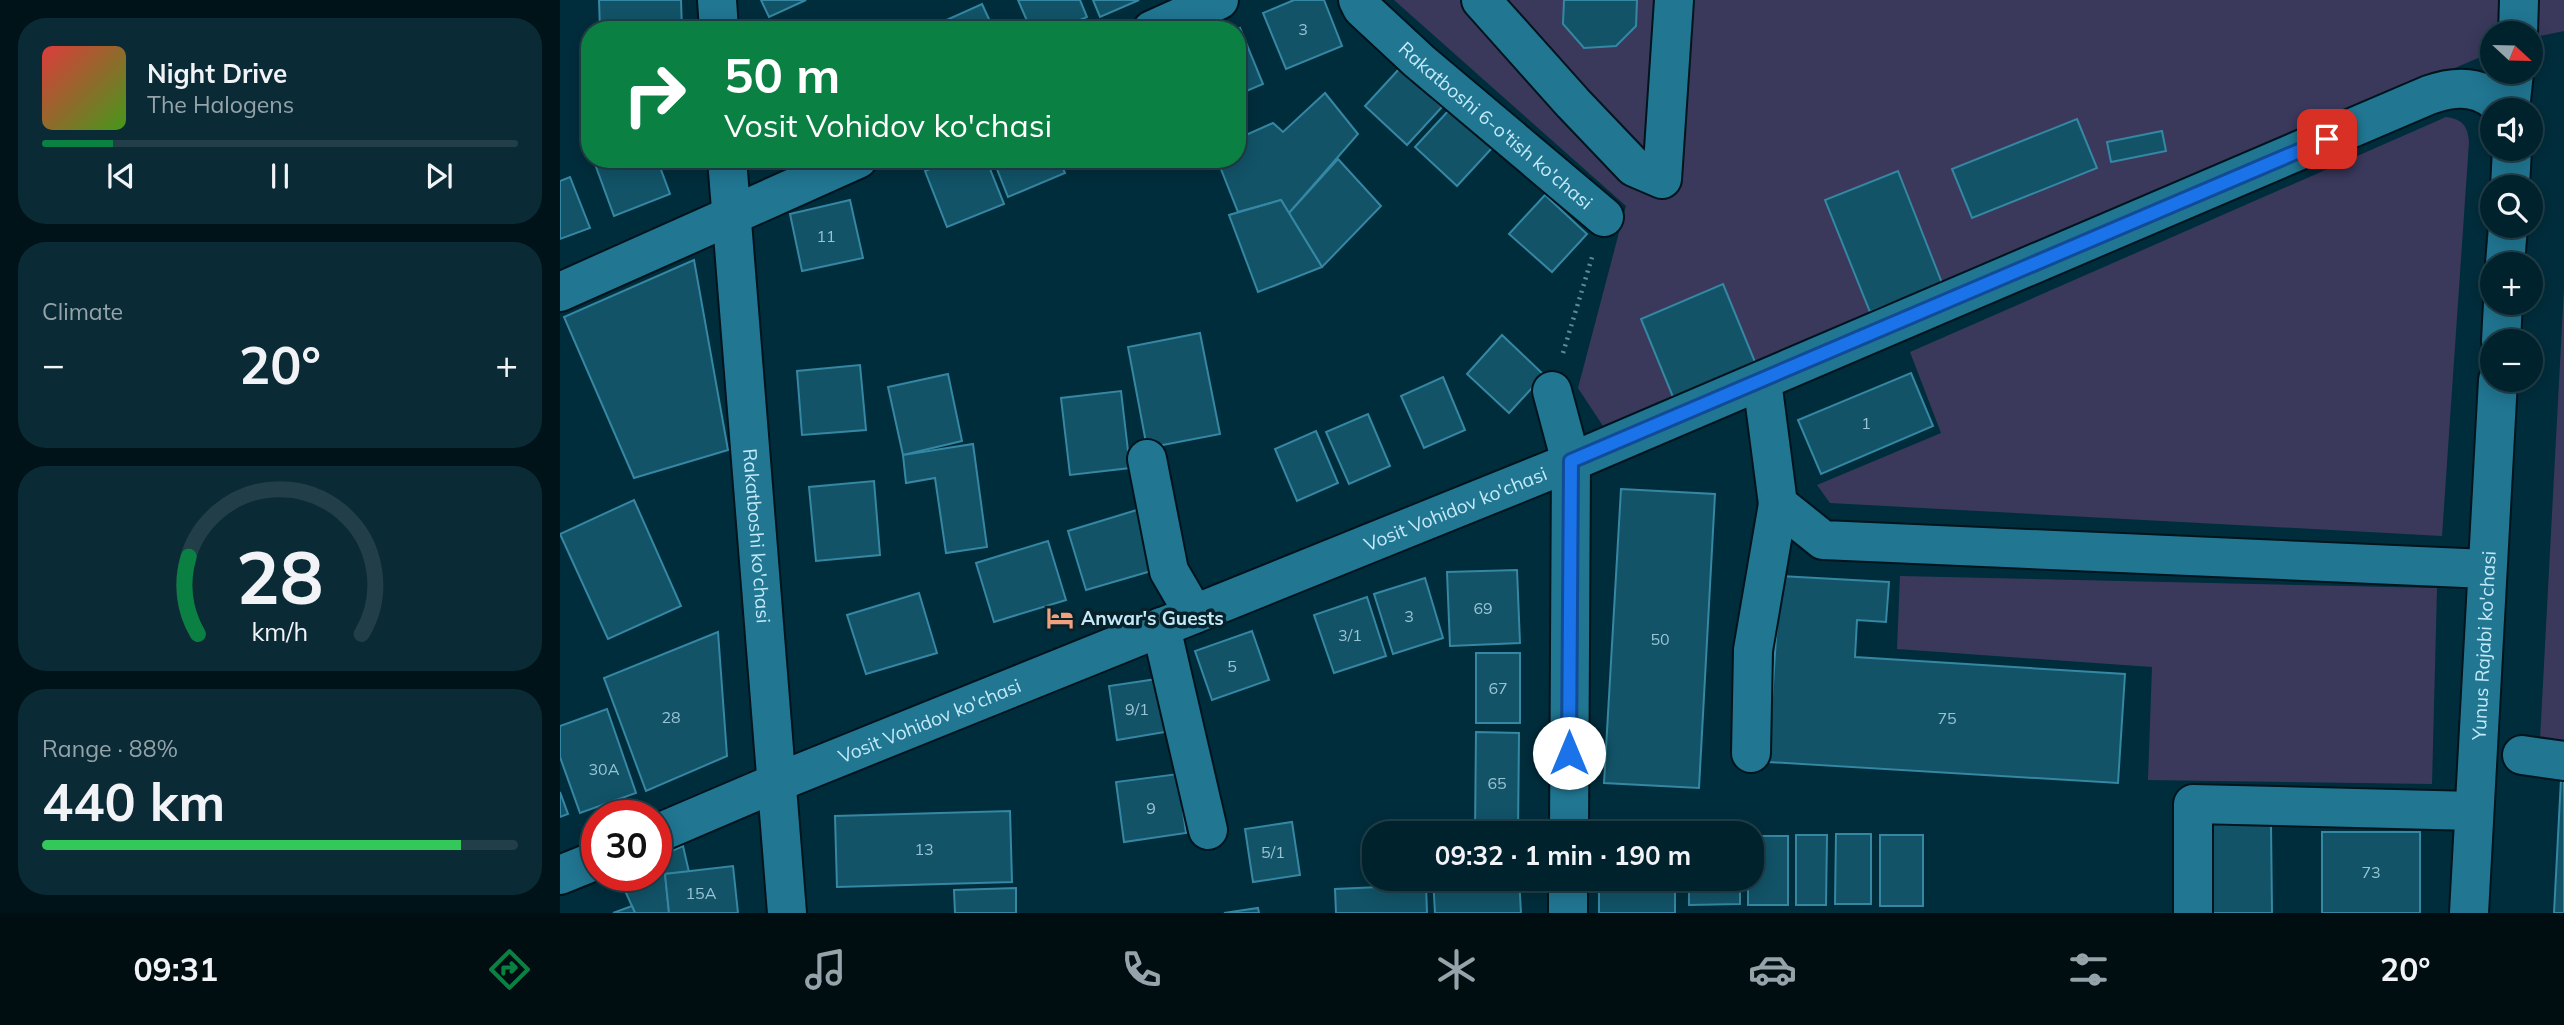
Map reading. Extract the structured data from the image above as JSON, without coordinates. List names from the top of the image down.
{
  "streets": {
    "street": [
      "Rakatboshi 6-o'tish ko'chasi",
      "Vosit Vohidov ko'chasi",
      "Rakatboshi ko'chasi",
      "Yunus Rajabi ko'chasi"
    ]
  },
  "crossings": [
    ["Vosit Vohidov ko'chasi", "Rakatboshi ko'chasi"]
  ],
  "places": {
    "hotel": ["Anwar's Guests"]
  },
  "house_numbers": [
    "3",
    "11",
    "1",
    "69",
    "3",
    "3/1",
    "50",
    "5",
    "67",
    "9/1",
    "28",
    "75",
    "30A",
    "65",
    "9",
    "13",
    "5/1",
    "73",
    "15A"
  ],
  "north": "right",
  "page": {
    "map_buttons": ["+", "−"],
    "turn": ["50 m", "Vosit Vohidov ko'chasi"],
    "song": ["Night Drive", "The Halogens"],
    "tile": [
      "Climate",
      ["Range · 88%", "440 km"]
    ],
    "heat": ["−", "20°", "+"],
    "limit": "30",
    "trip": "09:32 · 1 min · 190 m",
    "tabs": ["09:31", "20°"],
    "gauge": ["28", "km/h"]
  }
}
